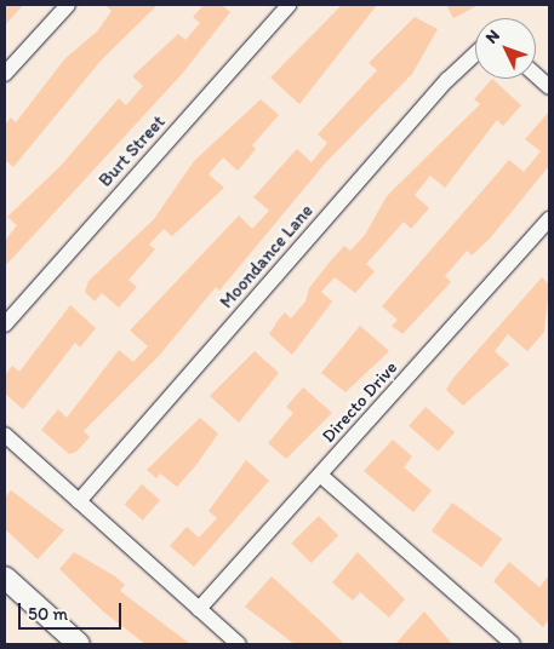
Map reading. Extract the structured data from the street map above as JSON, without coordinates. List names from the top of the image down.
{
  "streets": {
    "street": ["Burt Street", "Moondance Lane", "Directo Drive"]
  },
  "scale_bar": "50 m",
  "north": "top left"
}
